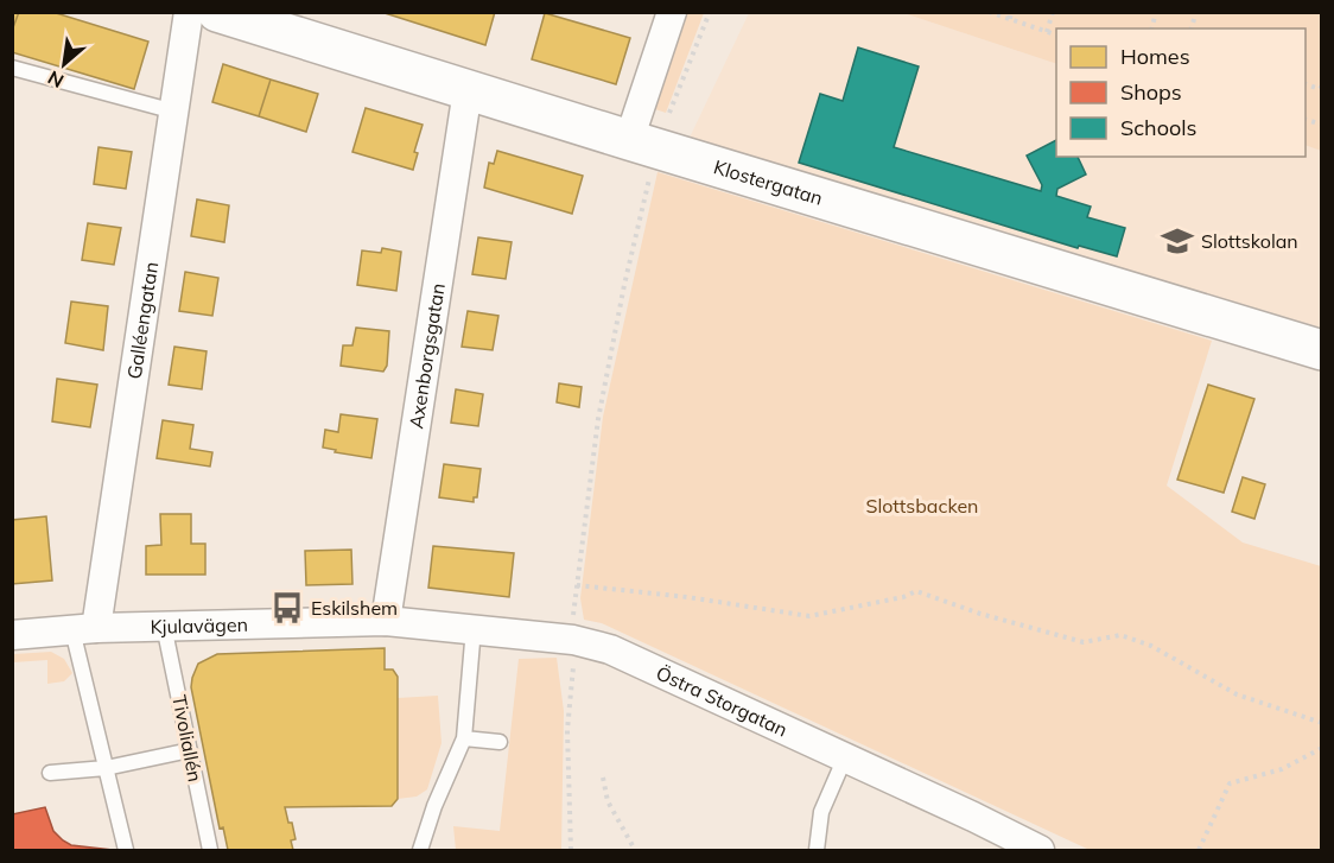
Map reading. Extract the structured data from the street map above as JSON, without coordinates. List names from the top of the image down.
{
  "streets": {
    "street": [
      "Klostergatan",
      "Galléengatan",
      "Axenborgsgatan",
      "Kjulavägen",
      "Östra Storgatan"
    ],
    "lane": ["Tivoliallén"]
  },
  "crossings": [
    ["Klostergatan", "Axenborgsgatan"],
    ["Galléengatan", "Kjulavägen"],
    ["Axenborgsgatan", "Kjulavägen"],
    ["Axenborgsgatan", "Östra Storgatan"],
    ["Kjulavägen", "Östra Storgatan"],
    ["Kjulavägen", "Tivoliallén"]
  ],
  "parks": ["Slottsbacken"],
  "places": {
    "school or university": ["Slottskolan"],
    "bus stop": ["Eskilshem"]
  },
  "legend": ["Homes", "Shops", "Schools"],
  "north": "bottom left"
}
